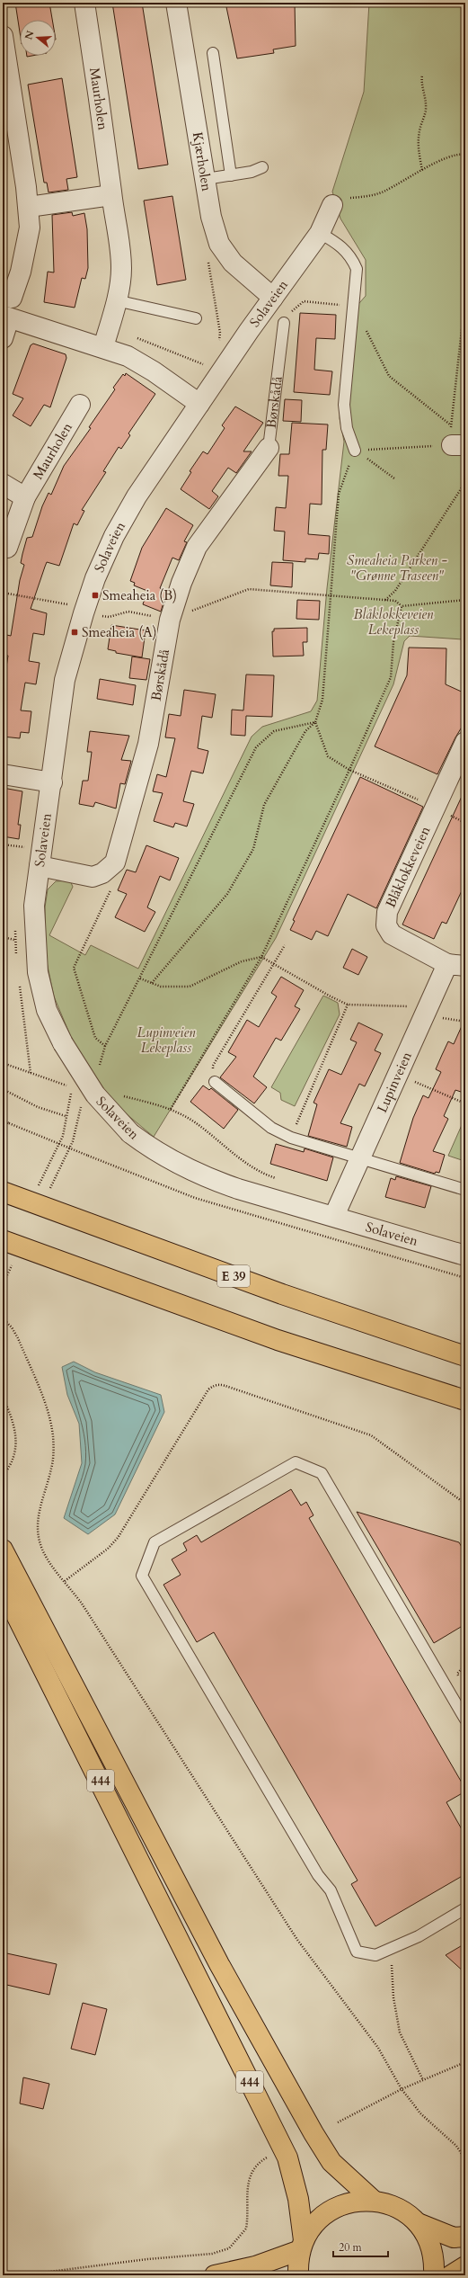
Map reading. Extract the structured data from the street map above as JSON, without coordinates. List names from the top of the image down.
{
  "streets": {
    "main road": ["E 39", "444"],
    "street": [
      "Maurholen",
      "Kjærholen",
      "Solaveien",
      "Børskådå",
      "Blåklokkeveien",
      "Lupinveien"
    ]
  },
  "crossings": [
    ["Kjærholen", "Solaveien"],
    ["Solaveien", "Børskådå"],
    ["Solaveien", "Lupinveien"],
    ["Blåklokkeveien", "Lupinveien"]
  ],
  "parks": ["Smeaheia Parken - \"Grønne Traseen\"", "Blåklokkeveien Lekeplass", "Lupinveien Lekeplass"],
  "places": {
    "transit": ["Smeaheia (B)", "Smeaheia (A)"]
  },
  "scale_bar": "20 m",
  "north": "left"
}
